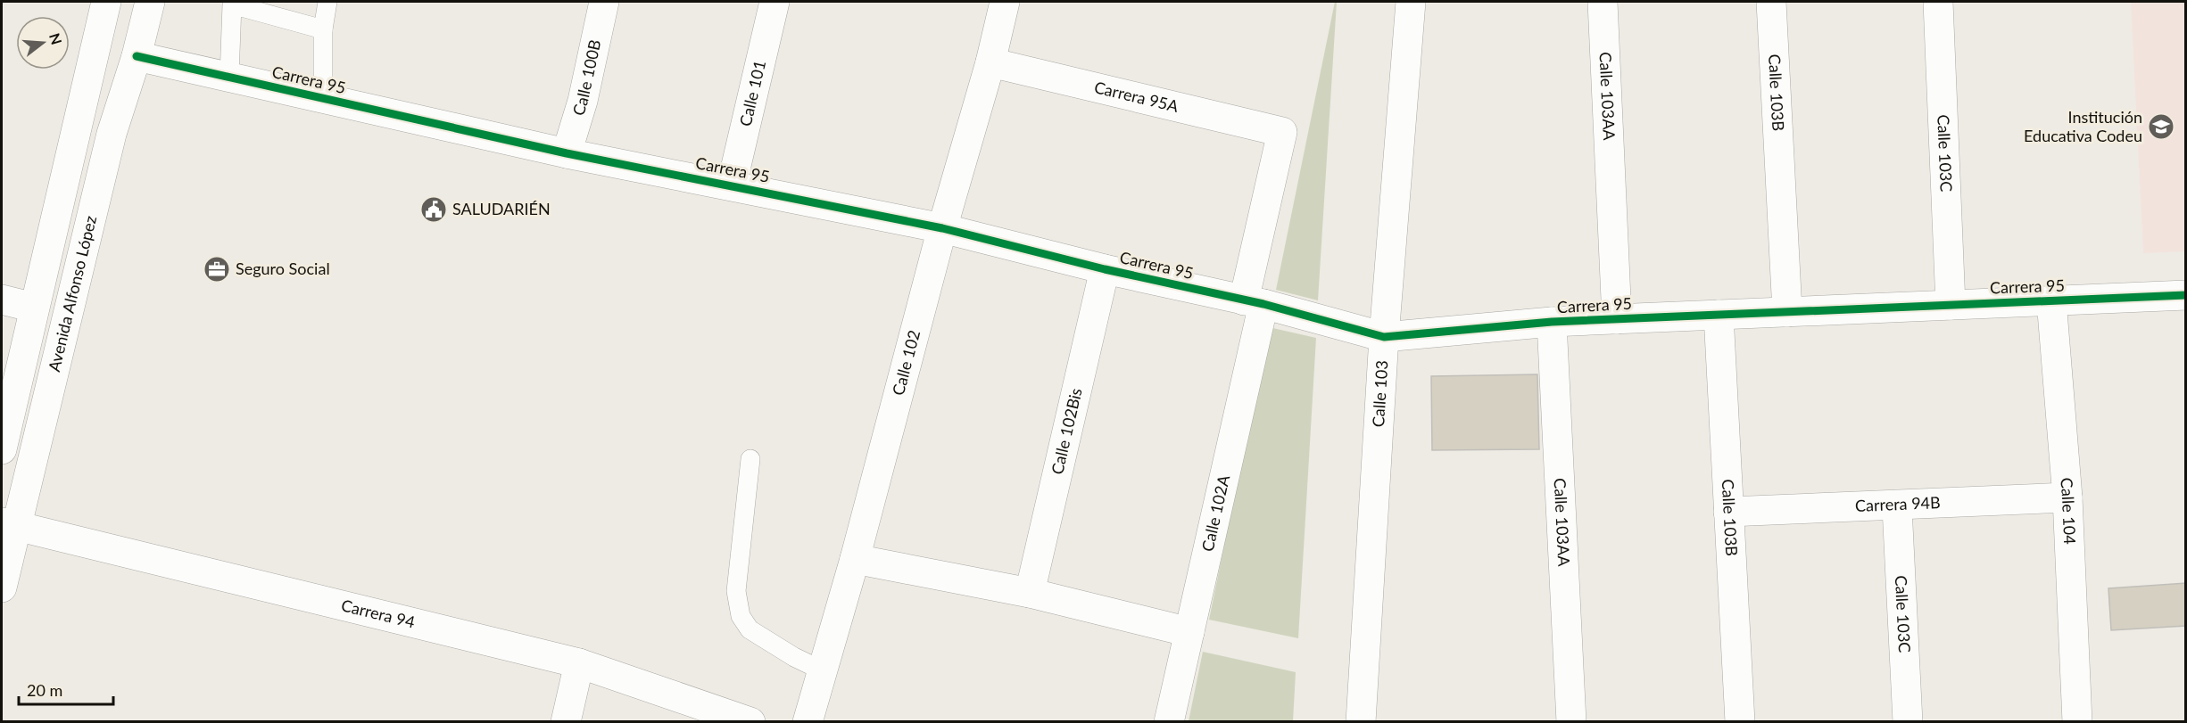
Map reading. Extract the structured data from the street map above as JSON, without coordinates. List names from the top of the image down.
{
  "streets": {
    "street": [
      "Calle 100B",
      "Carrera 95",
      "Calle 101",
      "Calle 103B",
      "Calle 103AA",
      "Carrera 95A",
      "Calle 103C",
      "Avenida Alfonso López",
      "Calle 102",
      "Calle 103",
      "Calle 102Bis",
      "Carrera 94B",
      "Calle 104",
      "Calle 102A",
      "Carrera 94"
    ]
  },
  "crossings": [
    ["Calle 100B", "Carrera 95"],
    ["Carrera 95", "Calle 101"],
    ["Carrera 95", "Calle 103B"],
    ["Carrera 95", "Calle 103AA"],
    ["Carrera 95", "Calle 103C"],
    ["Carrera 95", "Avenida Alfonso López"],
    ["Carrera 95", "Calle 102"],
    ["Carrera 95", "Calle 103"],
    ["Carrera 95", "Calle 102Bis"],
    ["Carrera 95", "Calle 104"],
    ["Carrera 95", "Calle 102A"],
    ["Calle 103B", "Carrera 94B"],
    ["Carrera 95A", "Calle 102"],
    ["Carrera 95A", "Calle 102A"],
    ["Calle 103C", "Carrera 94B"],
    ["Avenida Alfonso López", "Carrera 94"],
    ["Carrera 94B", "Calle 104"]
  ],
  "places": {
    "school or university": ["Institución Educativa Codeu"],
    "public building": ["SALUDARIÉN"],
    "office": ["Seguro Social"]
  },
  "scale_bar": "20 m",
  "north": "right"
}
